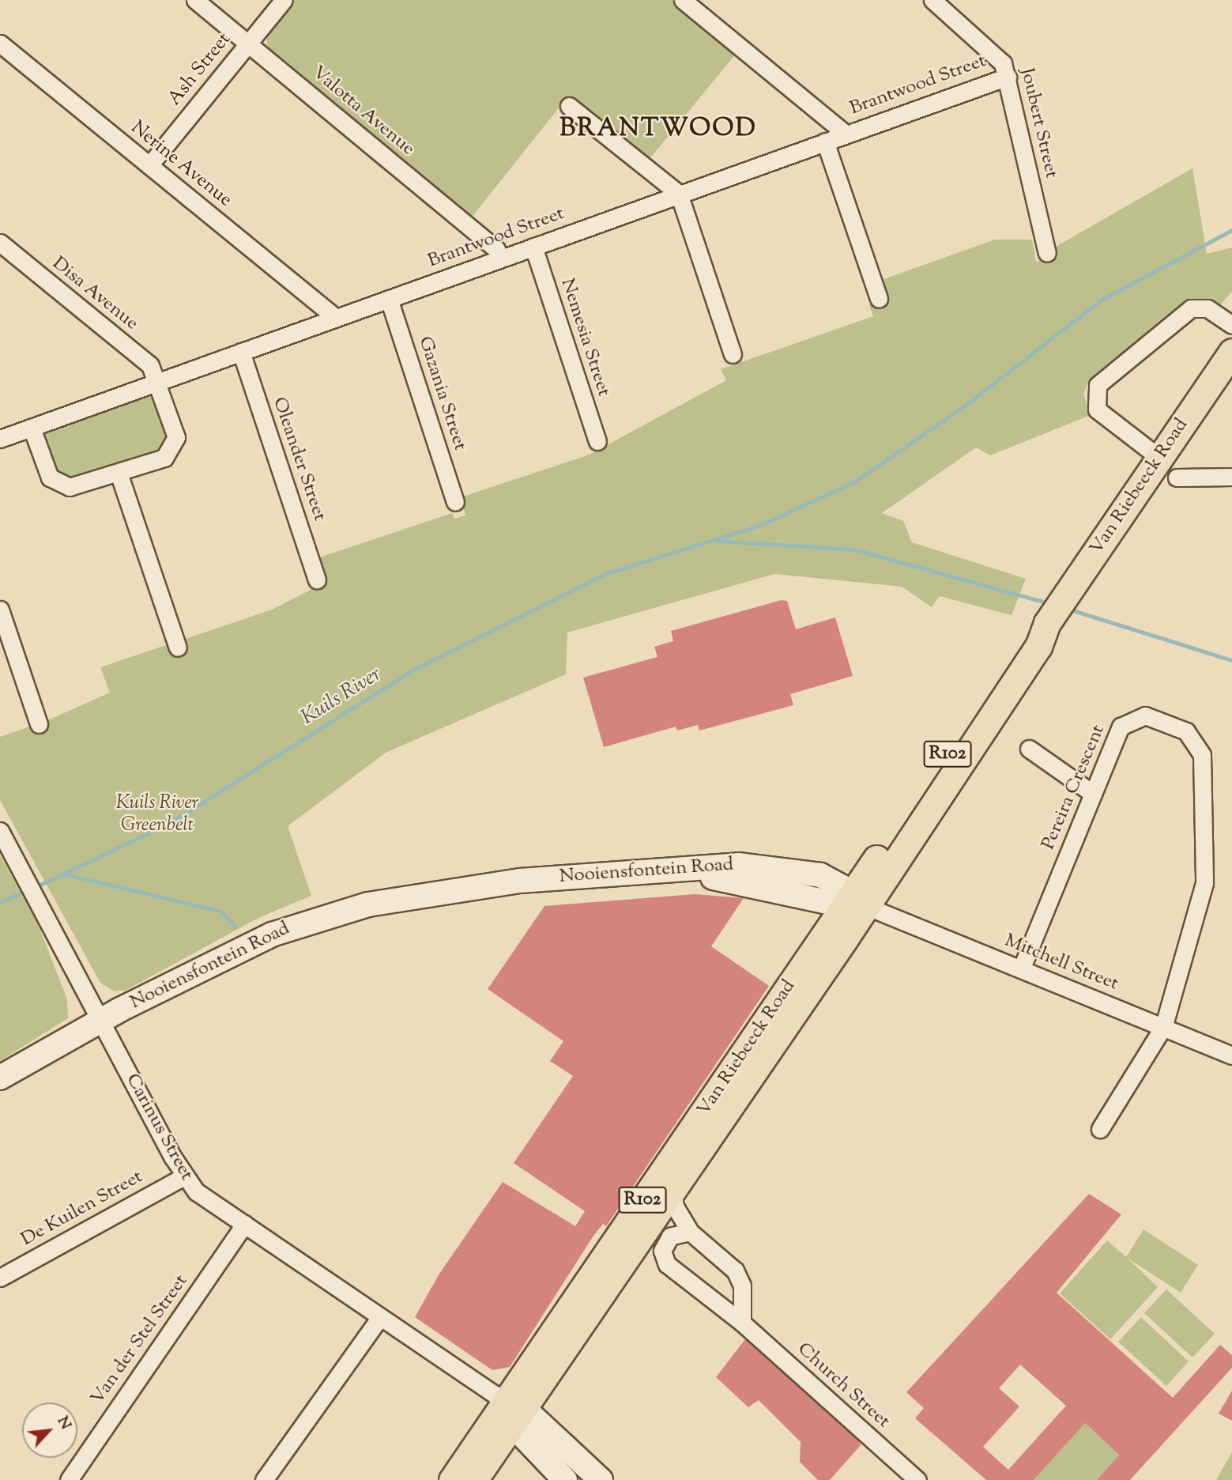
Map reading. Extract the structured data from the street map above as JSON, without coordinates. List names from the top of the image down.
{
  "streets": {
    "main road": ["Van Riebeeck Road", "R102"],
    "street": [
      "Ash Street",
      "Brantwood Street",
      "Valotta Avenue",
      "Joubert Street",
      "Nerine Avenue",
      "Disa Avenue",
      "Nemesia Street",
      "Gazania Street",
      "Oleander Street",
      "Pereira Crescent",
      "Nooiensfontein Road",
      "Mitchell Street",
      "Carinus Street",
      "De Kuilen Street",
      "Van der Stel Street",
      "Church Street"
    ]
  },
  "crossings": [
    ["Ash Street", "Valotta Avenue"],
    ["Ash Street", "Nerine Avenue"],
    ["Brantwood Street", "Valotta Avenue"],
    ["Brantwood Street", "Joubert Street"],
    ["Brantwood Street", "Nerine Avenue"],
    ["Brantwood Street", "Disa Avenue"],
    ["Brantwood Street", "Nemesia Street"],
    ["Brantwood Street", "Gazania Street"],
    ["Brantwood Street", "Oleander Street"],
    ["Van Riebeeck Road", "Nooiensfontein Road"],
    ["Van Riebeeck Road", "Mitchell Street"],
    ["Van Riebeeck Road", "Carinus Street"],
    ["Pereira Crescent", "Mitchell Street"],
    ["Nooiensfontein Road", "Mitchell Street"],
    ["Nooiensfontein Road", "Carinus Street"],
    ["Carinus Street", "De Kuilen Street"],
    ["Carinus Street", "Van der Stel Street"]
  ],
  "districts": ["BRANTWOOD"],
  "water": ["Kuils River"],
  "parks": ["Kuils River Greenbelt"],
  "north": "top right"
}
